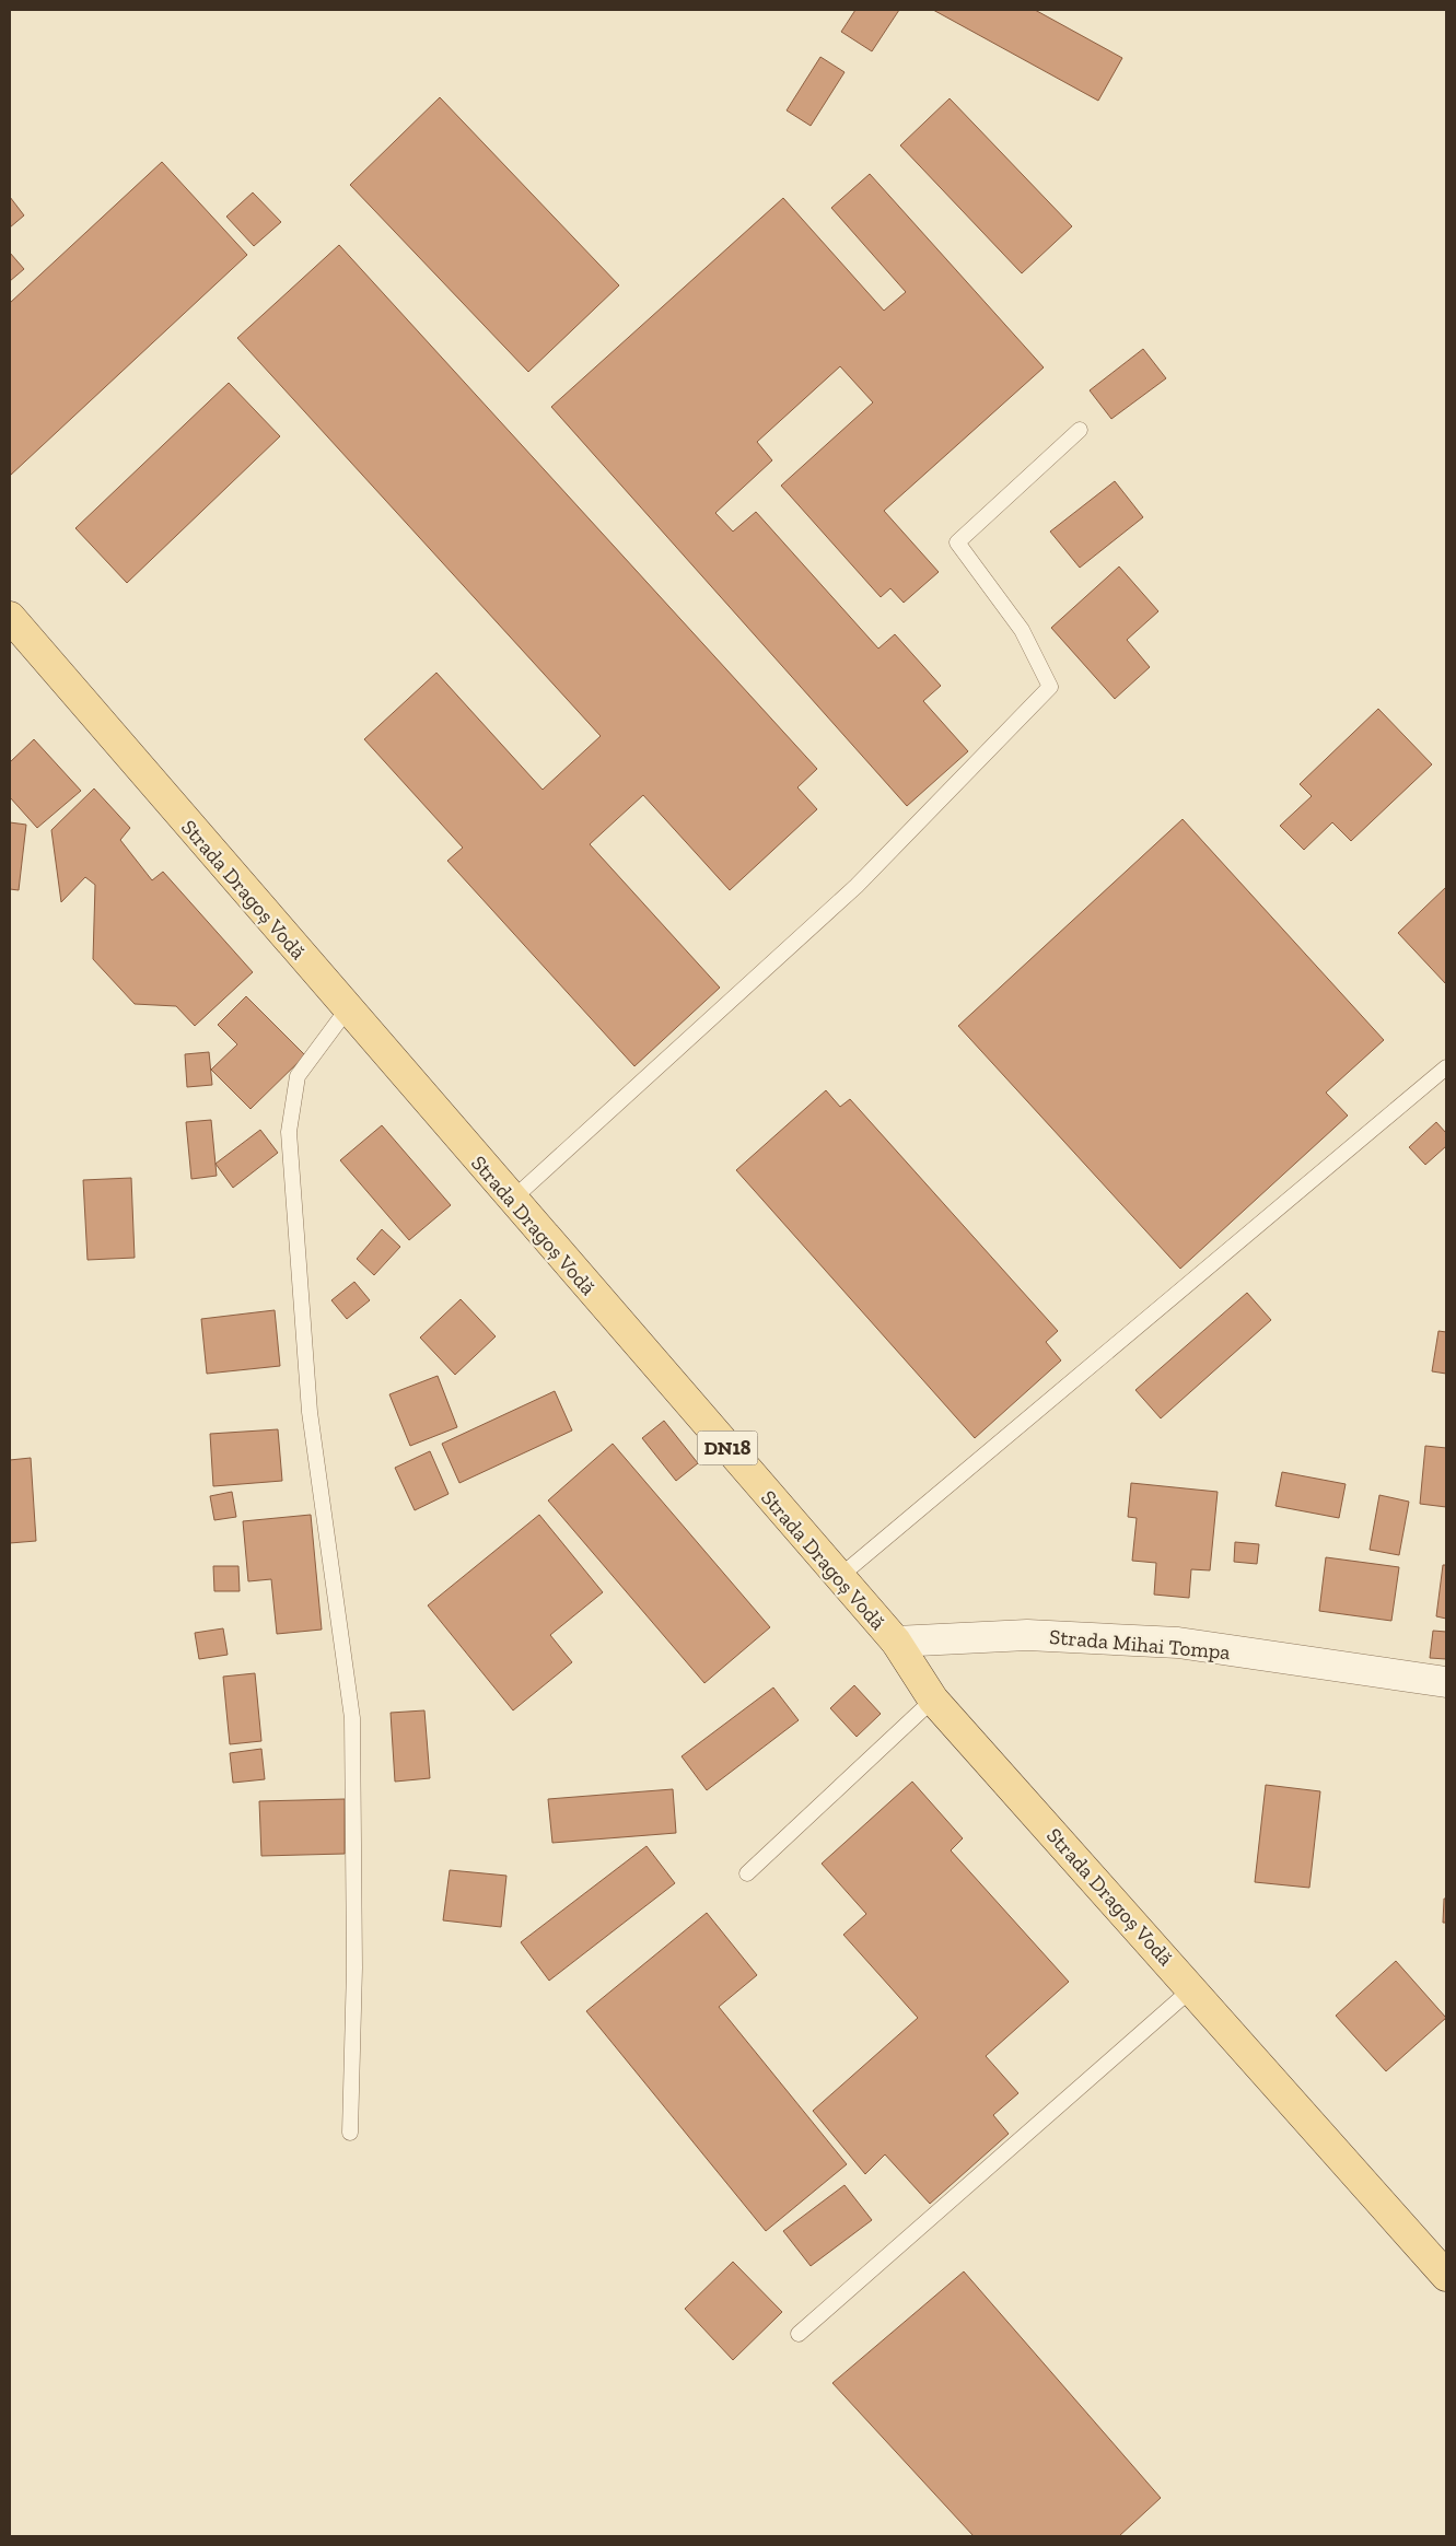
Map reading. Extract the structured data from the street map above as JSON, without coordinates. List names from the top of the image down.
{
  "streets": {
    "main road": ["Strada Dragoș Vodă", "DN18"],
    "street": ["Strada Mihai Tompa"]
  },
  "crossings": [
    ["Strada Dragoș Vodă", "Strada Mihai Tompa"]
  ]
}
